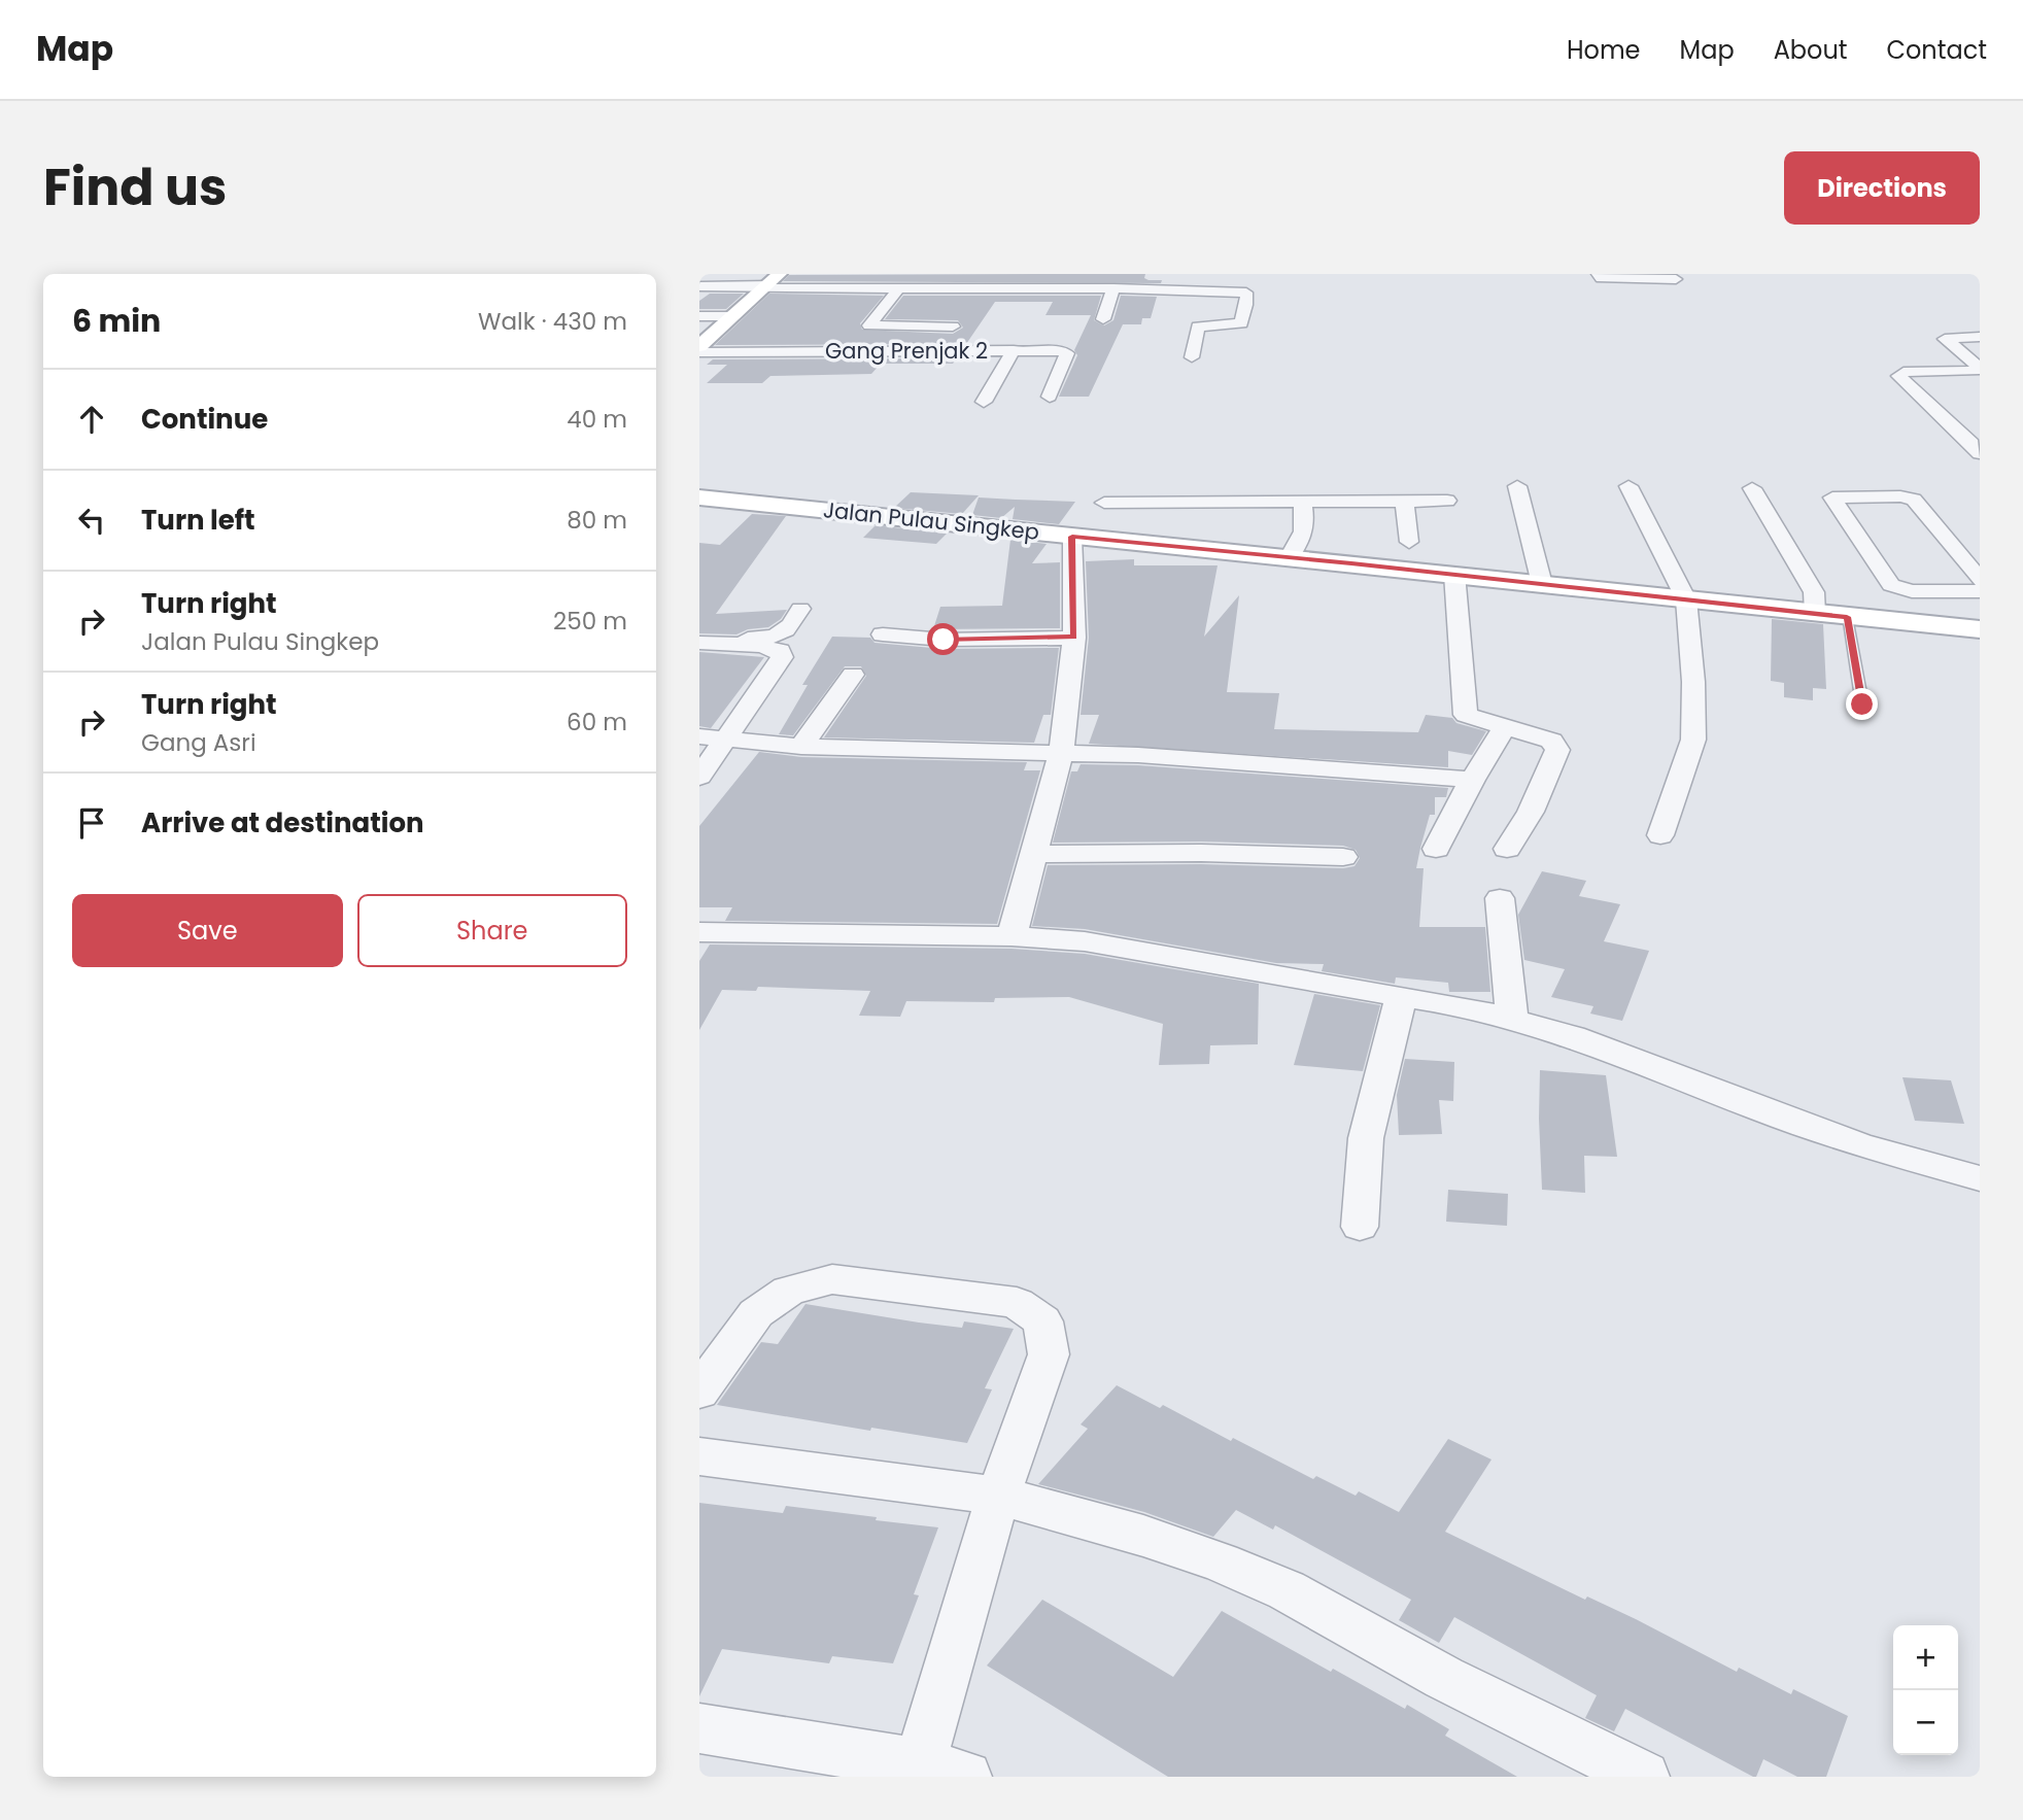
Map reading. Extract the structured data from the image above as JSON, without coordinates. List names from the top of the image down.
{
  "streets": {
    "street": ["Gang Prenjak 2", "Jalan Pulau Singkep"]
  },
  "page": {
    "header": "Map",
    "nav": [
      "Home",
      "Map",
      "About",
      "Contact"
    ],
    "title": "Find us",
    "buttons": [
      "Directions",
      ["Save", "Share"]
    ],
    "heading": ["6 min", "Walk · 430 m"],
    "list": [
      ["Continue", "40 m"],
      ["Turn left", "80 m"],
      ["Turn right", "Jalan Pulau Singkep", "250 m"],
      ["Turn right", "Gang Asri", "60 m"],
      "Arrive at destination"
    ],
    "map_buttons": ["+", "−"]
  }
}
